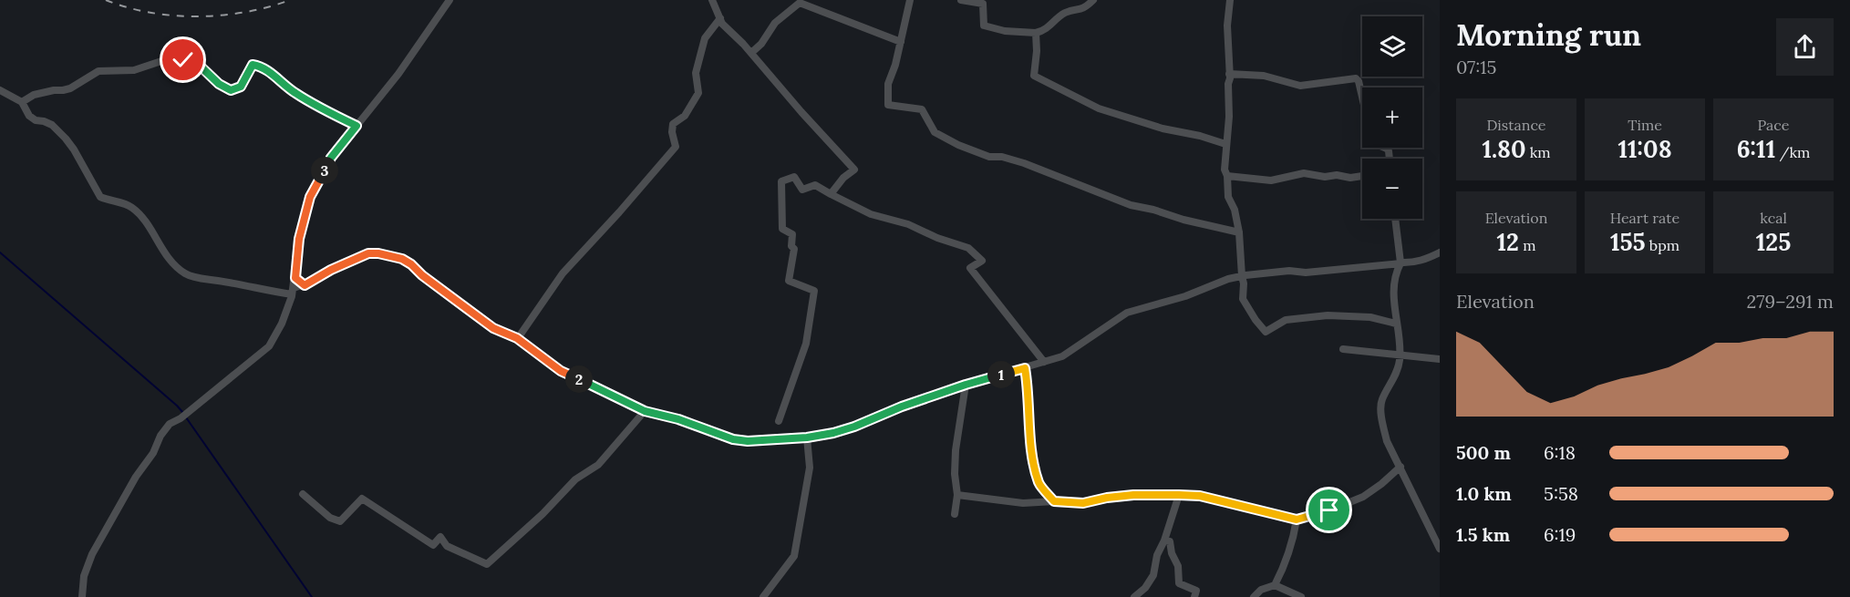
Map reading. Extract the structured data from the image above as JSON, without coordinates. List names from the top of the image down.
{
  "page": {
    "heading": ["Morning run", "07:15"],
    "map_buttons": ["+", "−"],
    "stats": [
      ["Distance", "1.80 km"],
      ["Time", "11:08"],
      ["Pace", "6:11 /km"],
      ["Elevation", "12 m"],
      ["Heart rate", "155 bpm"],
      ["kcal", "125"]
    ],
    "pins": ["3", "1", "2"],
    "chart": ["Elevation", "279–291 m"],
    "list": [
      {
        "name": "500 m",
        "note": "6:18"
      },
      {
        "name": "1.0 km",
        "note": "5:58"
      },
      {
        "name": "1.5 km",
        "note": "6:19"
      }
    ]
  }
}
